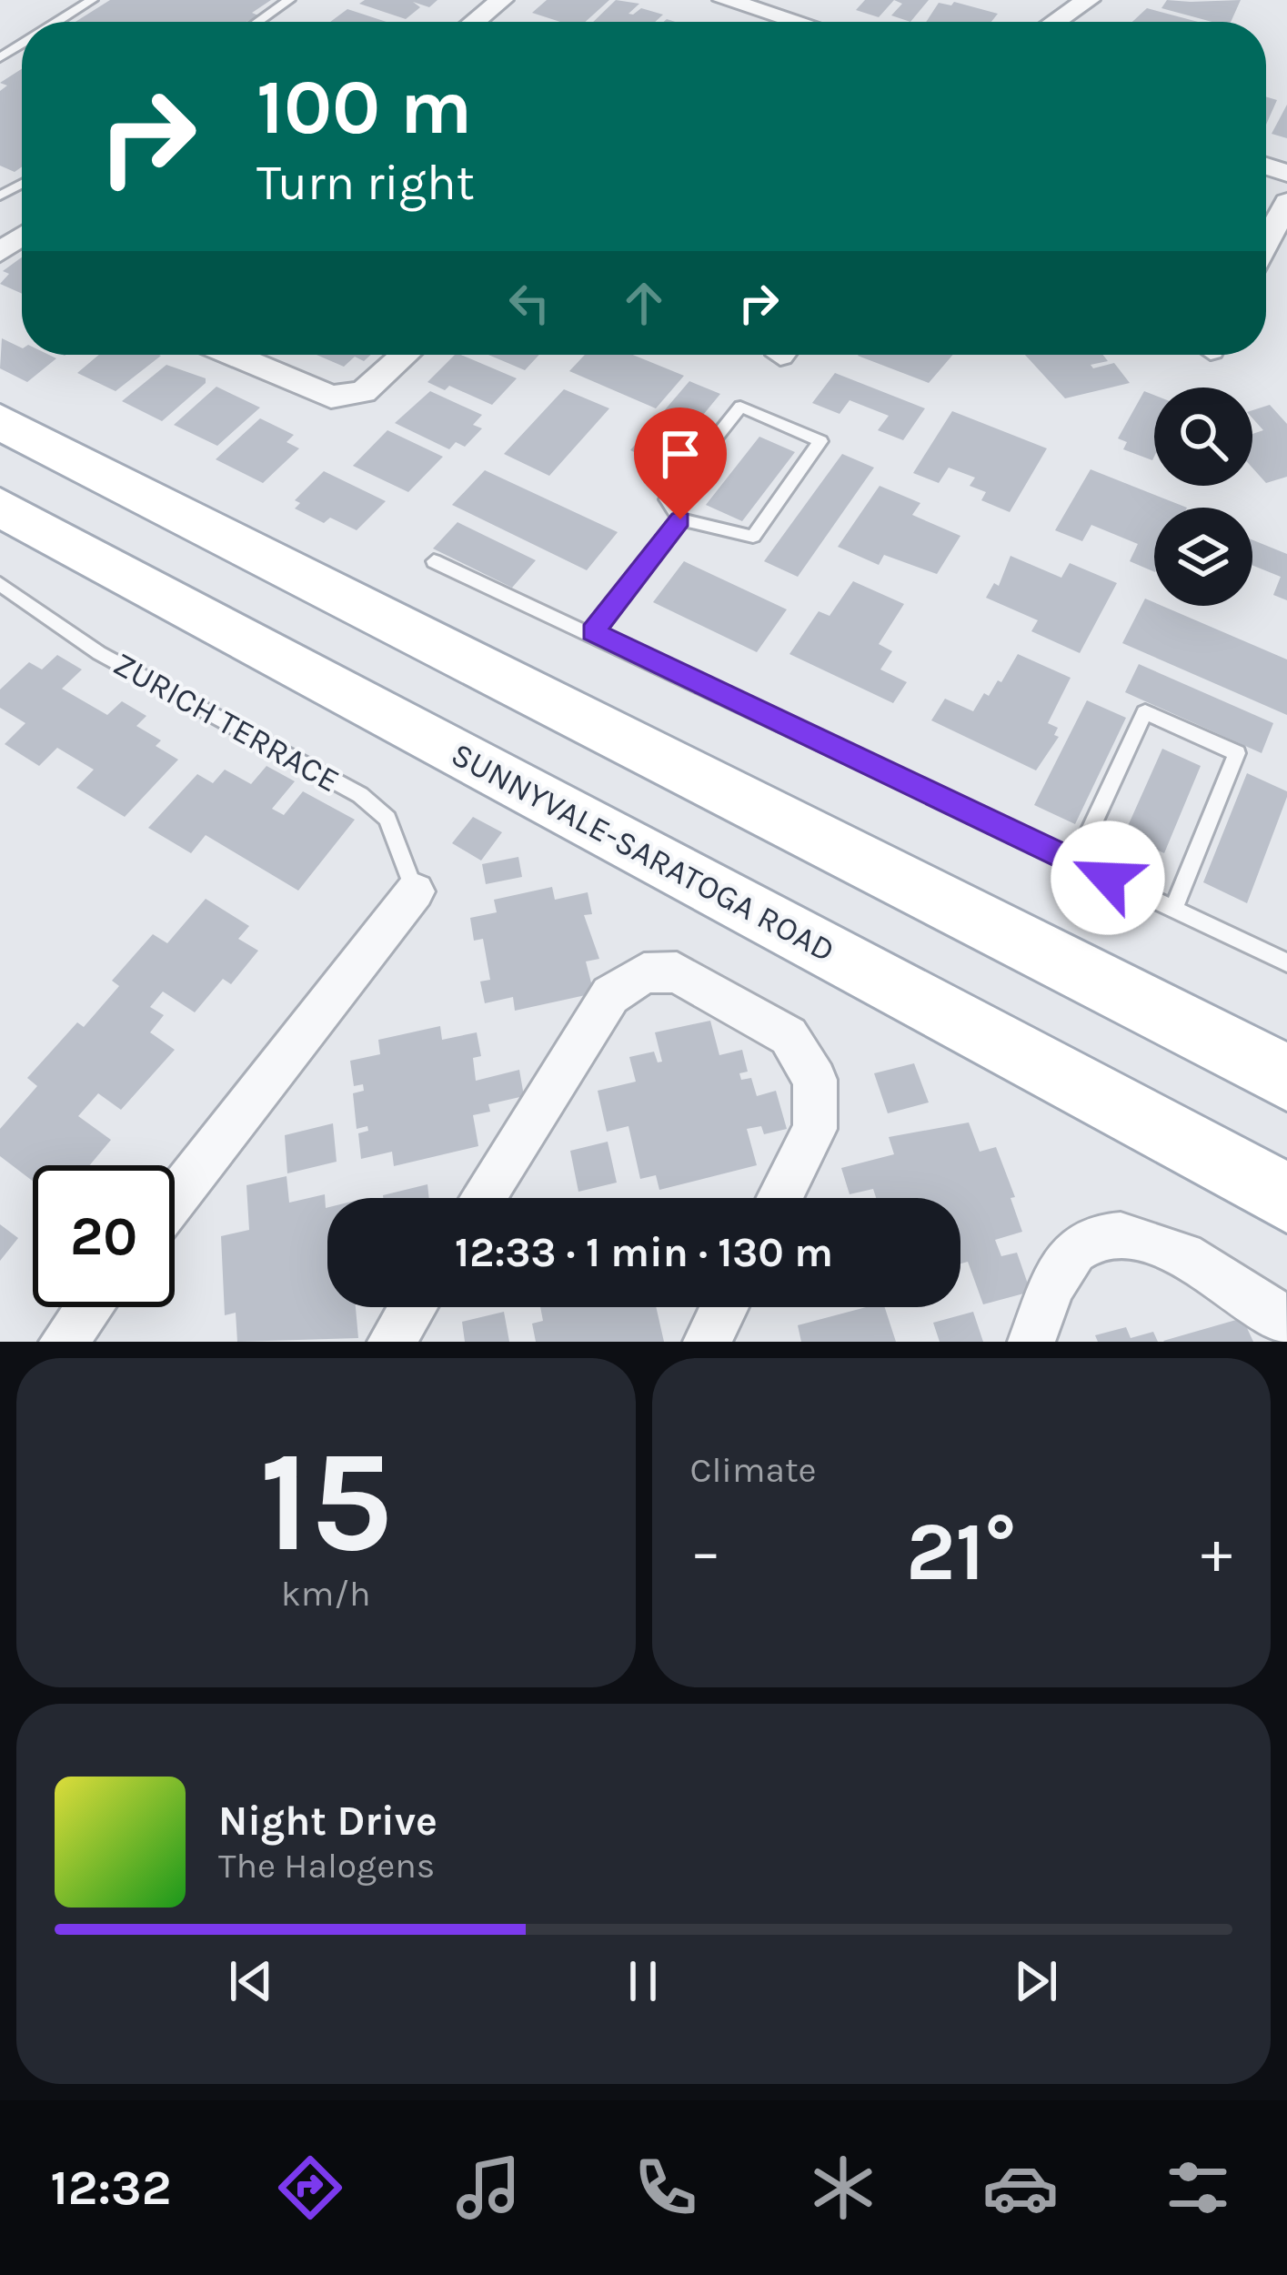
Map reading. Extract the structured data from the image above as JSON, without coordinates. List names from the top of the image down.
{
  "streets": {
    "main road": ["SUNNYVALE-SARATOGA ROAD"],
    "lane": ["ZURICH TERRACE"]
  },
  "page": {
    "turn": ["100 m", "Turn right"],
    "limit": "20",
    "trip": "12:33 · 1 min · 130 m",
    "tile": [
      ["15", "km/h"],
      "Climate"
    ],
    "heat": ["−", "21°", "+"],
    "song": ["Night Drive", "The Halogens"],
    "tabs": "12:32"
  }
}
